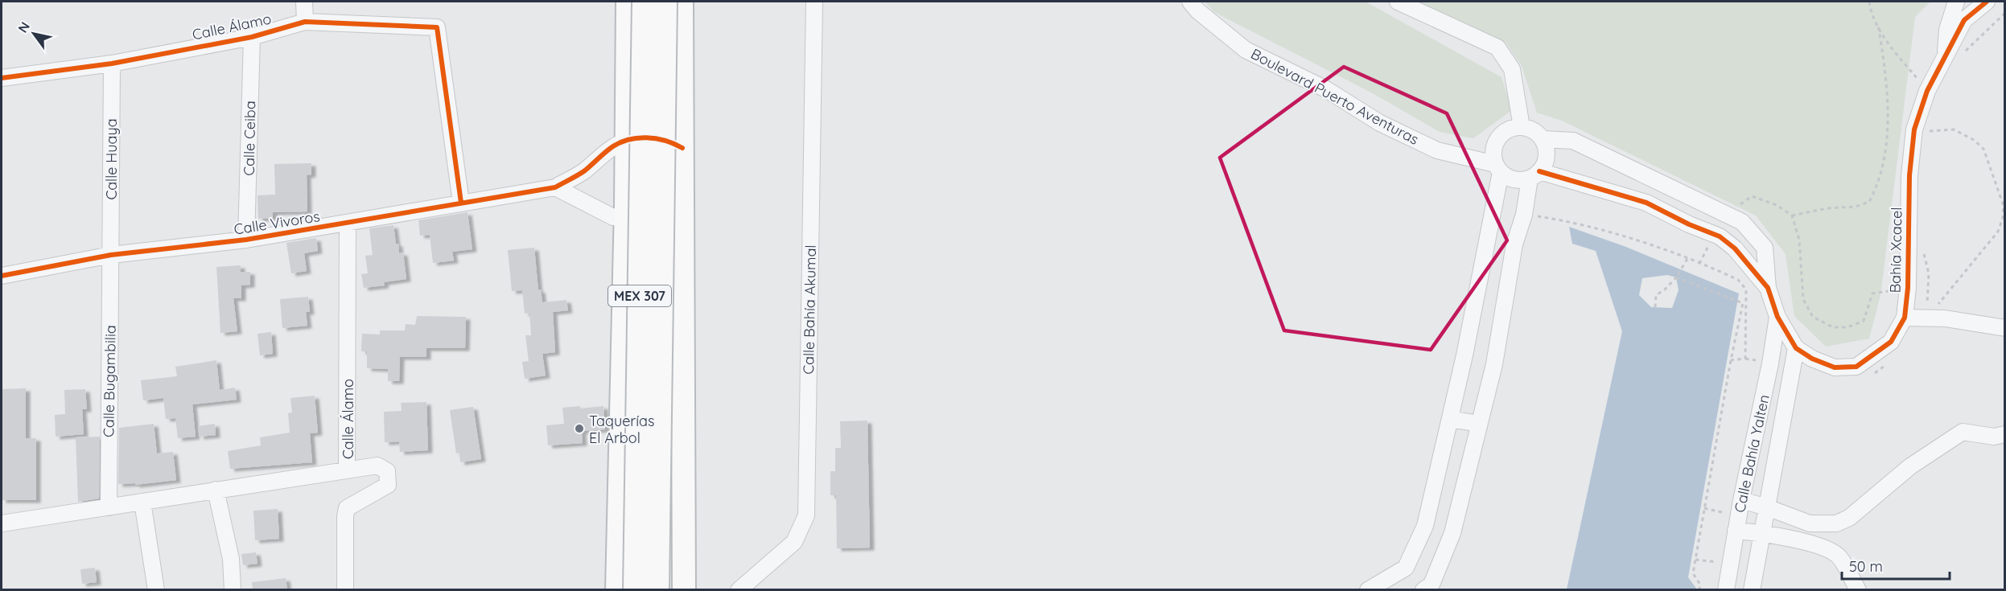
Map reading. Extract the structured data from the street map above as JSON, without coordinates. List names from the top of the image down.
{
  "streets": {
    "highway": ["MEX 307"],
    "street": [
      "Calle Álamo",
      "Boulevard Puerto Aventuras",
      "Calle Ceiba",
      "Calle Huaya",
      "Calle Vivoros",
      "Bahía Xcacel",
      "Calle Bahía Akumal",
      "Calle Bugambilia",
      "Calle Bahía Yalten"
    ]
  },
  "crossings": [
    ["Calle Álamo", "Calle Ceiba"],
    ["Calle Álamo", "Calle Huaya"],
    ["Calle Álamo", "Calle Vivoros"],
    ["Calle Ceiba", "Calle Vivoros"],
    ["Calle Huaya", "Calle Vivoros"],
    ["Calle Huaya", "Calle Bugambilia"],
    ["Calle Vivoros", "Calle Bugambilia"],
    ["Bahía Xcacel", "Calle Bahía Yalten"]
  ],
  "places": ["Taquerías El Arbol"],
  "scale_bar": "50 m",
  "north": "top left"
}
